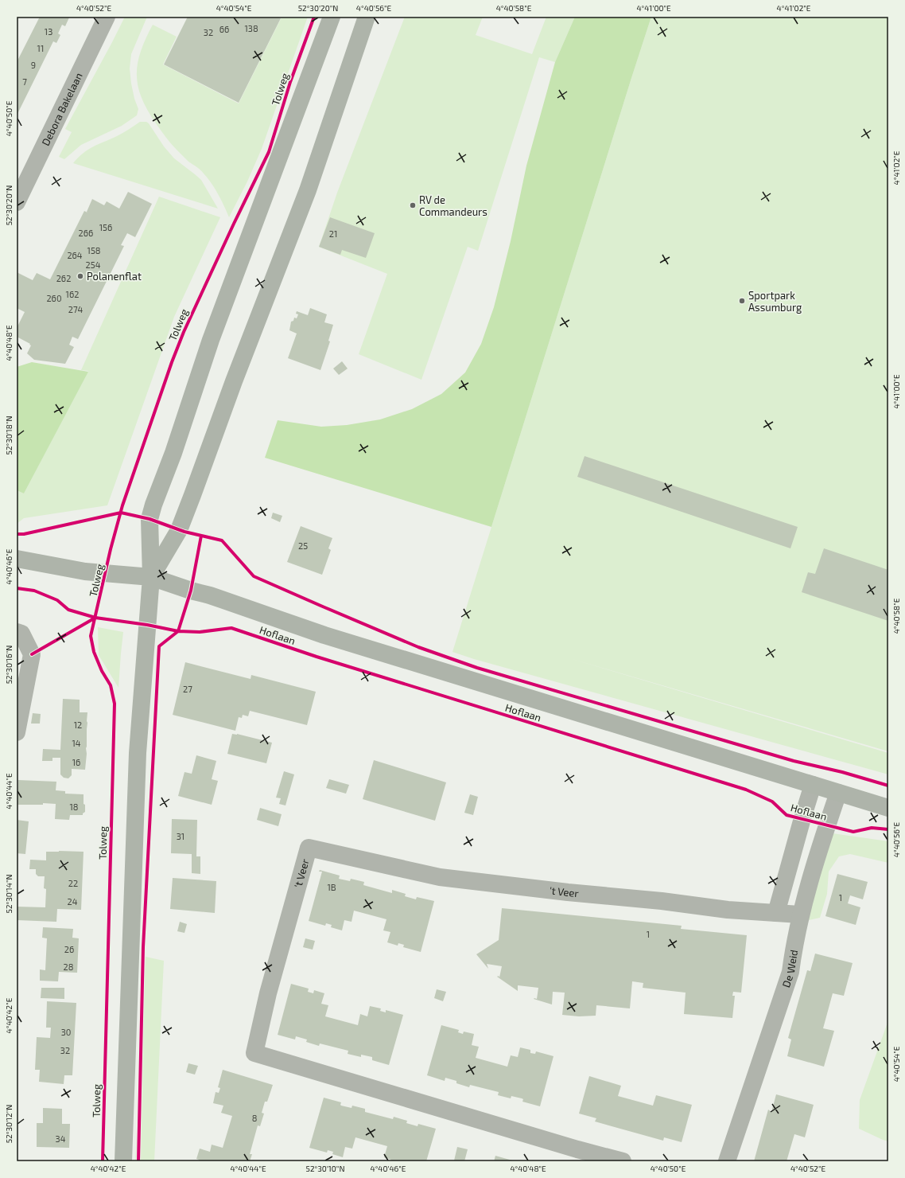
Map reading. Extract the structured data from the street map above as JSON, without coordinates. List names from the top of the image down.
{
  "streets": {
    "main road": ["Hoflaan"],
    "street": ["Debora Bakelaan", "'t Veer", "De Weid"],
    "cycle path": ["Tolweg"]
  },
  "crossings": [
    ["Hoflaan", "De Weid"],
    ["'t Veer", "De Weid"]
  ],
  "places": ["RV de Commandeurs", "Polanenflat", "Sportpark Assumburg"],
  "house_numbers": [
    "138",
    "66",
    "13",
    "32",
    "11",
    "9",
    "7",
    "156",
    "266",
    "21",
    "158",
    "264",
    "254",
    "262",
    "162",
    "260",
    "274",
    "25",
    "27",
    "12",
    "14",
    "16",
    "18",
    "31",
    "22",
    "1B",
    "1",
    "24",
    "1",
    "26",
    "28",
    "30",
    "32",
    "8",
    "34"
  ],
  "coordinates": [
    "4°40'52\"E",
    "4°40'54\"E",
    "52°30'20\"N",
    "4°40'56\"E",
    "4°40'58\"E",
    "4°41'00\"E",
    "4°41'02\"E",
    "4°40'50\"E",
    "4°40'48\"E",
    "52°30'18\"N",
    "4°40'46\"E",
    "52°30'16\"N",
    "4°40'44\"E",
    "52°30'14\"N",
    "4°40'42\"E",
    "52°30'12\"N",
    "52°30'10\"N"
  ]
}
